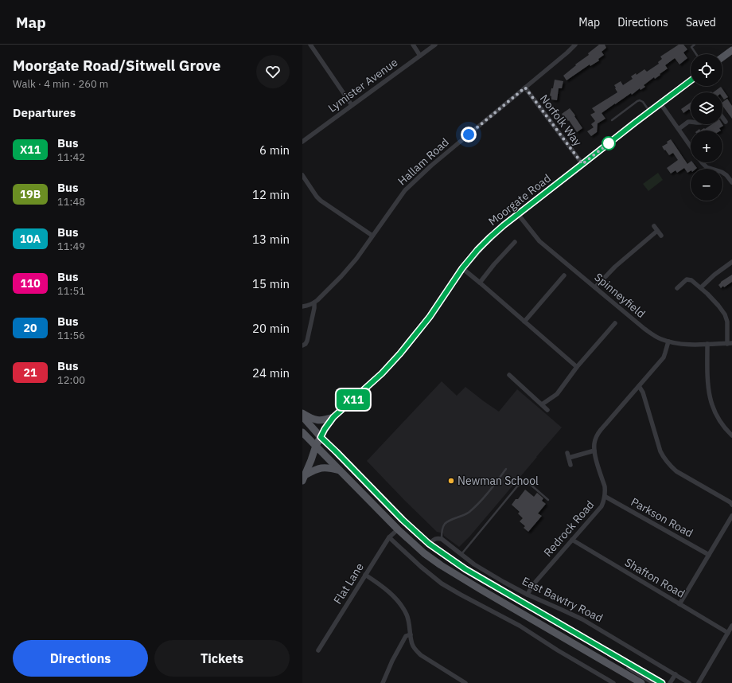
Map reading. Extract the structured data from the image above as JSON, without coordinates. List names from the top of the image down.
{
  "streets": {
    "main road": ["Moorgate Road", "East Bawtry Road"],
    "street": [
      "Lymister Avenue",
      "Norfolk Way",
      "Hallam Road",
      "Spinneyfield",
      "Parkson Road",
      "Redrock Road",
      "Shafton Road",
      "Flat Lane"
    ]
  },
  "crossings": [
    ["Norfolk Way", "Hallam Road"],
    ["Norfolk Way", "Moorgate Road"],
    ["Moorgate Road", "Spinneyfield"],
    ["Moorgate Road", "East Bawtry Road"],
    ["Spinneyfield", "Redrock Road"],
    ["Parkson Road", "Redrock Road"],
    ["Redrock Road", "Shafton Road"],
    ["Redrock Road", "East Bawtry Road"]
  ],
  "places": ["Newman School"],
  "lines": ["bus line X11"],
  "page": {
    "header": "Map",
    "nav": ["Map", "Directions", "Saved"],
    "heading": [
      ["Moorgate Road/Sitwell Grove", "Walk · 4 min · 260 m"],
      "Departures"
    ],
    "on_map": "X11",
    "map_buttons": ["+", "−"],
    "list": [
      {
        "mark": "X11",
        "name": "Bus",
        "note": "11:42",
        "value": "6 min"
      },
      {
        "mark": "19B",
        "name": "Bus",
        "note": "11:48",
        "value": "12 min"
      },
      {
        "mark": "10A",
        "name": "Bus",
        "note": "11:49",
        "value": "13 min"
      },
      {
        "mark": "110",
        "name": "Bus",
        "note": "11:51",
        "value": "15 min"
      },
      {
        "mark": "20",
        "name": "Bus",
        "note": "11:56",
        "value": "20 min"
      },
      {
        "mark": "21",
        "name": "Bus",
        "note": "12:00",
        "value": "24 min"
      }
    ],
    "buttons": ["Directions", "Tickets"]
  }
}
